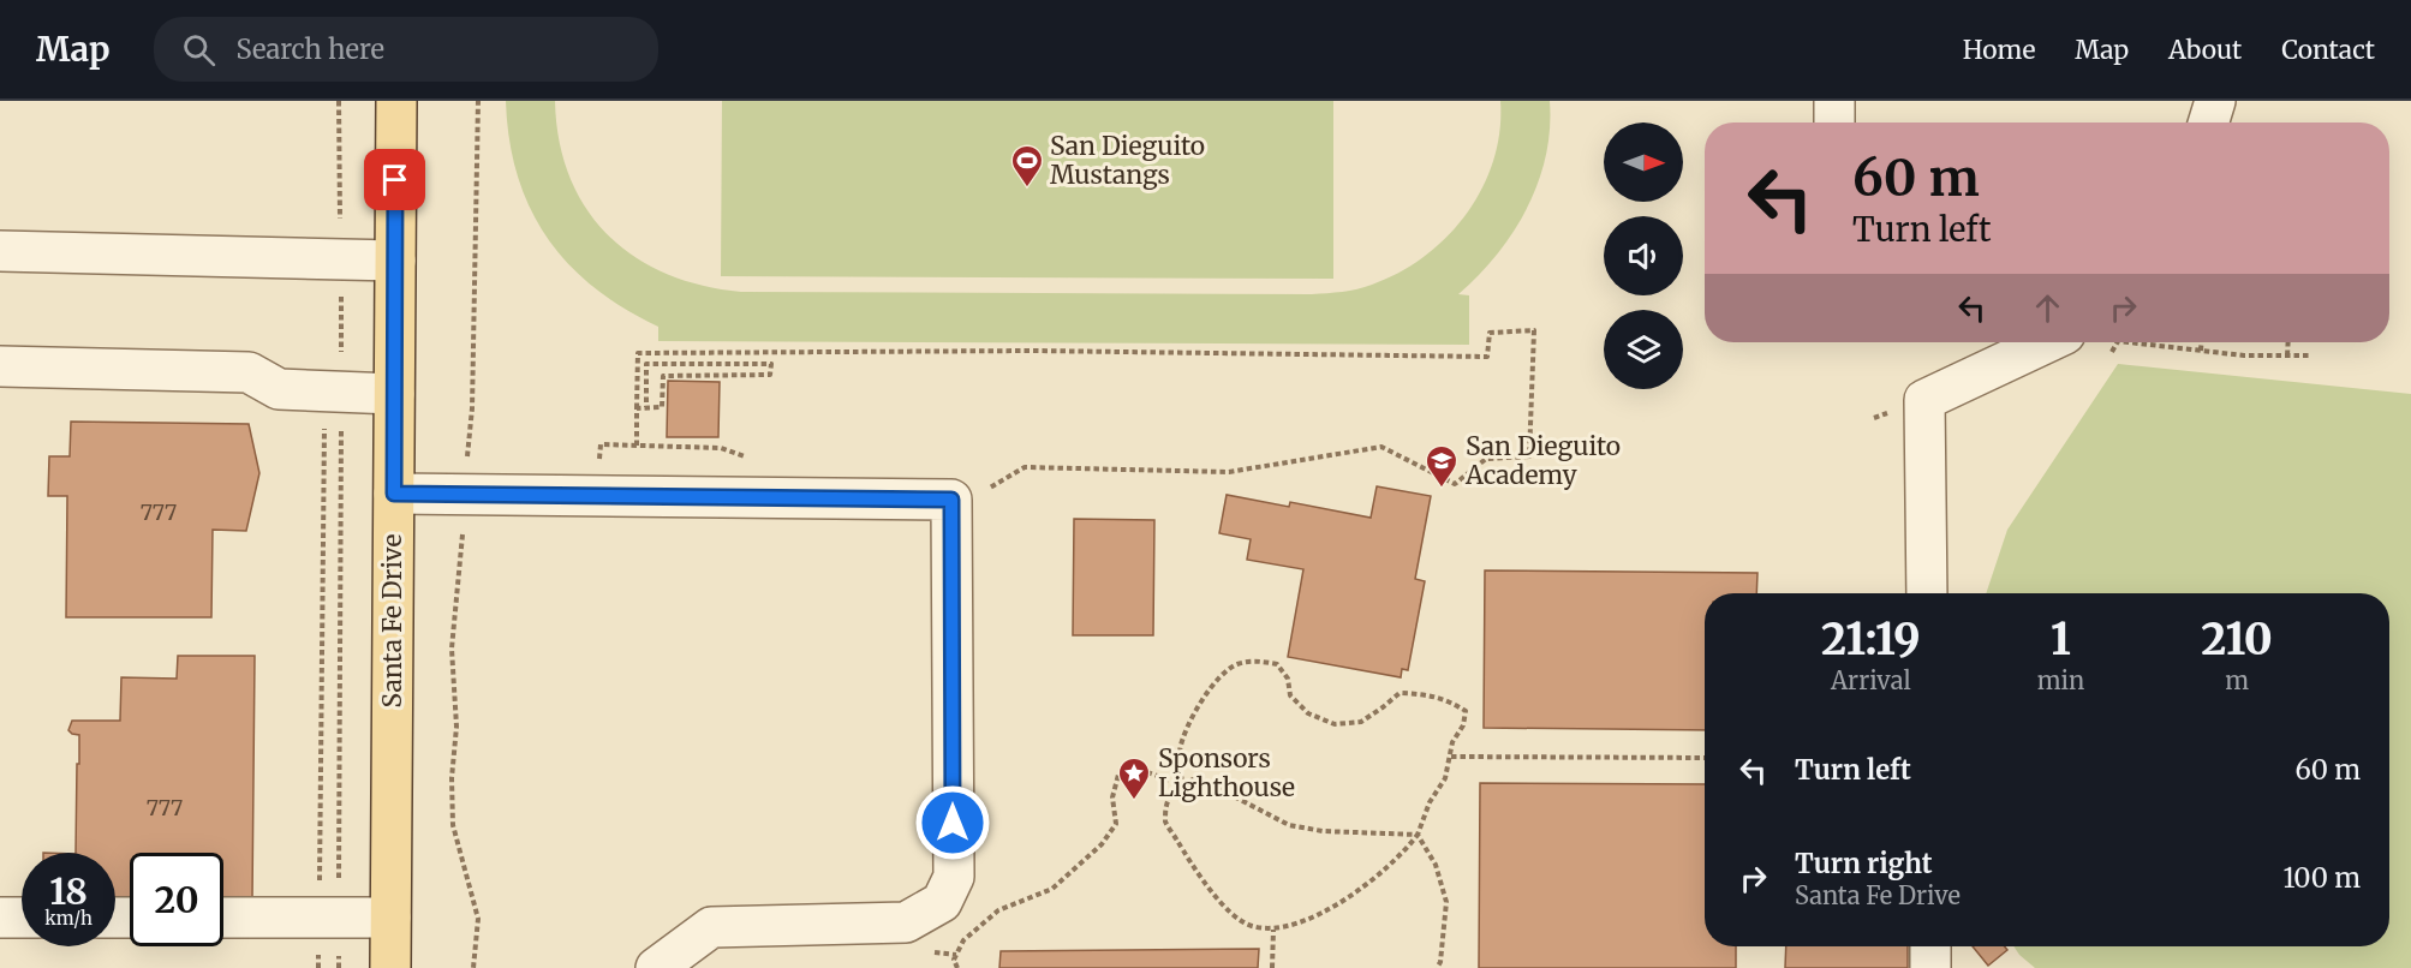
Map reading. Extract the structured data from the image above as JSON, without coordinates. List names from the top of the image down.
{
  "streets": {
    "main road": ["Santa Fe Drive"]
  },
  "places": {
    "sports": ["San Dieguito Mustangs"],
    "school or university": ["San Dieguito Academy"],
    "place": ["Sponsors Lighthouse"]
  },
  "house_numbers": ["777", "777"],
  "north": "right",
  "page": {
    "header": "Map",
    "search": "Search here",
    "nav": [
      "Home",
      "Map",
      "About",
      "Contact"
    ],
    "turn": ["60 m", "Turn left"],
    "eta": [
      "21:19",
      "Arrival",
      "1",
      "min",
      "210",
      "m"
    ],
    "list": [
      {
        "name": "Turn left",
        "value": "60 m"
      },
      {
        "name": "Turn right",
        "note": "Santa Fe Drive",
        "value": "100 m"
      }
    ],
    "speed": "18 km/h",
    "limit": "20"
  }
}
